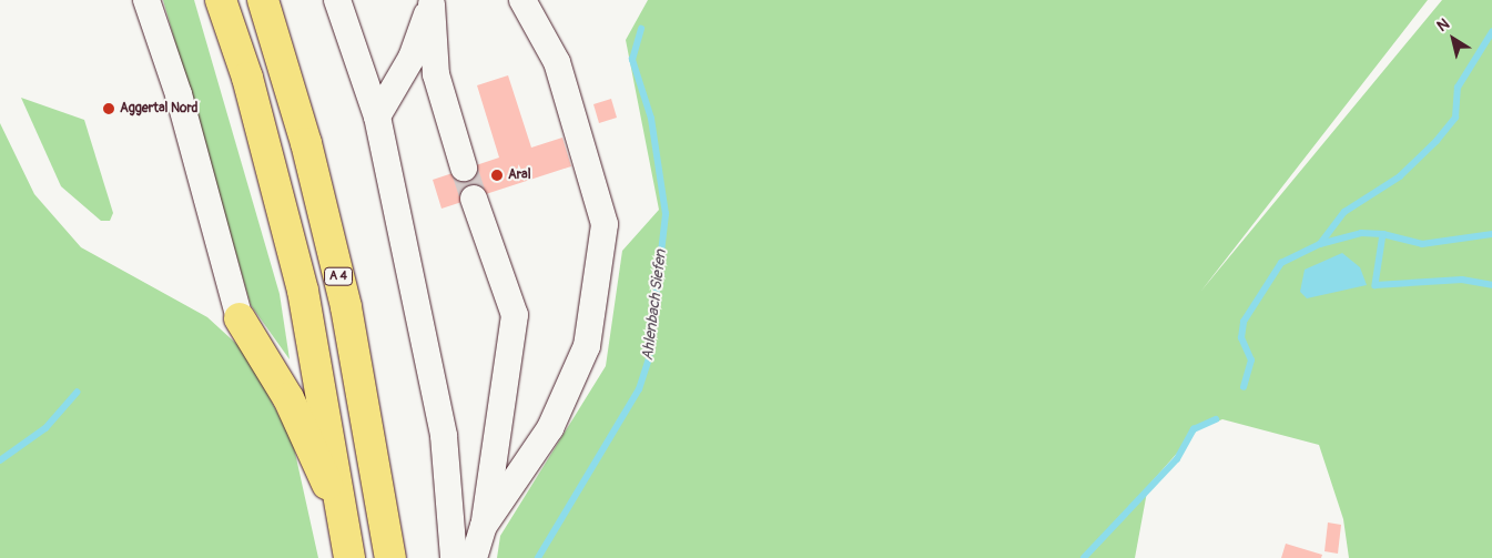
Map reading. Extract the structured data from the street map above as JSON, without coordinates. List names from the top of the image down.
{
  "streets": {
    "highway": ["A 4"]
  },
  "water": ["Ahlenbach Siefen"],
  "places": ["Aggertal Nord", "Aral"],
  "north": "top left"
}
